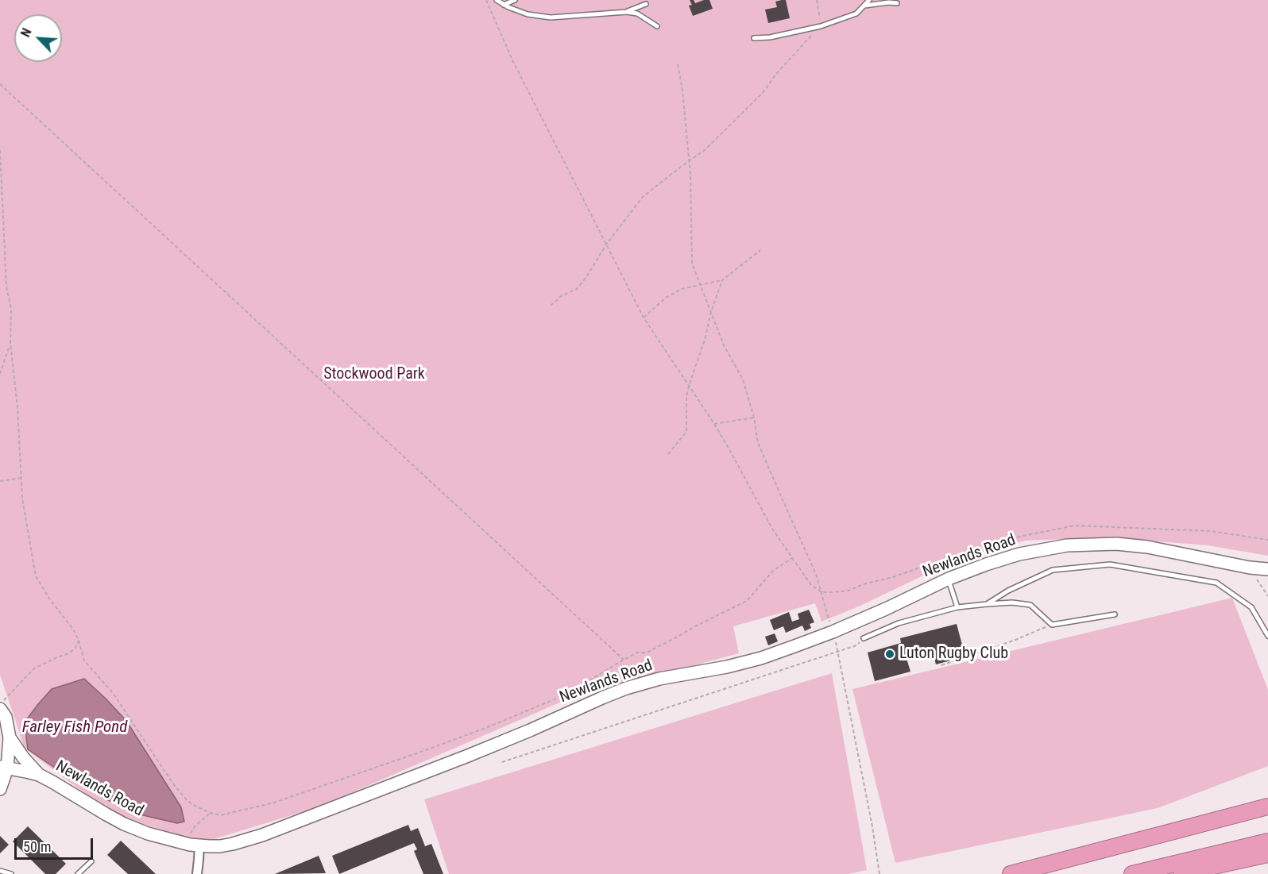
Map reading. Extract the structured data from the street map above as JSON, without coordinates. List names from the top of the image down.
{
  "streets": {
    "main road": ["Newlands Road"]
  },
  "water": ["Farley Fish Pond"],
  "parks": ["Stockwood Park"],
  "places": ["Luton Rugby Club"],
  "scale_bar": "50 m",
  "north": "top left"
}
